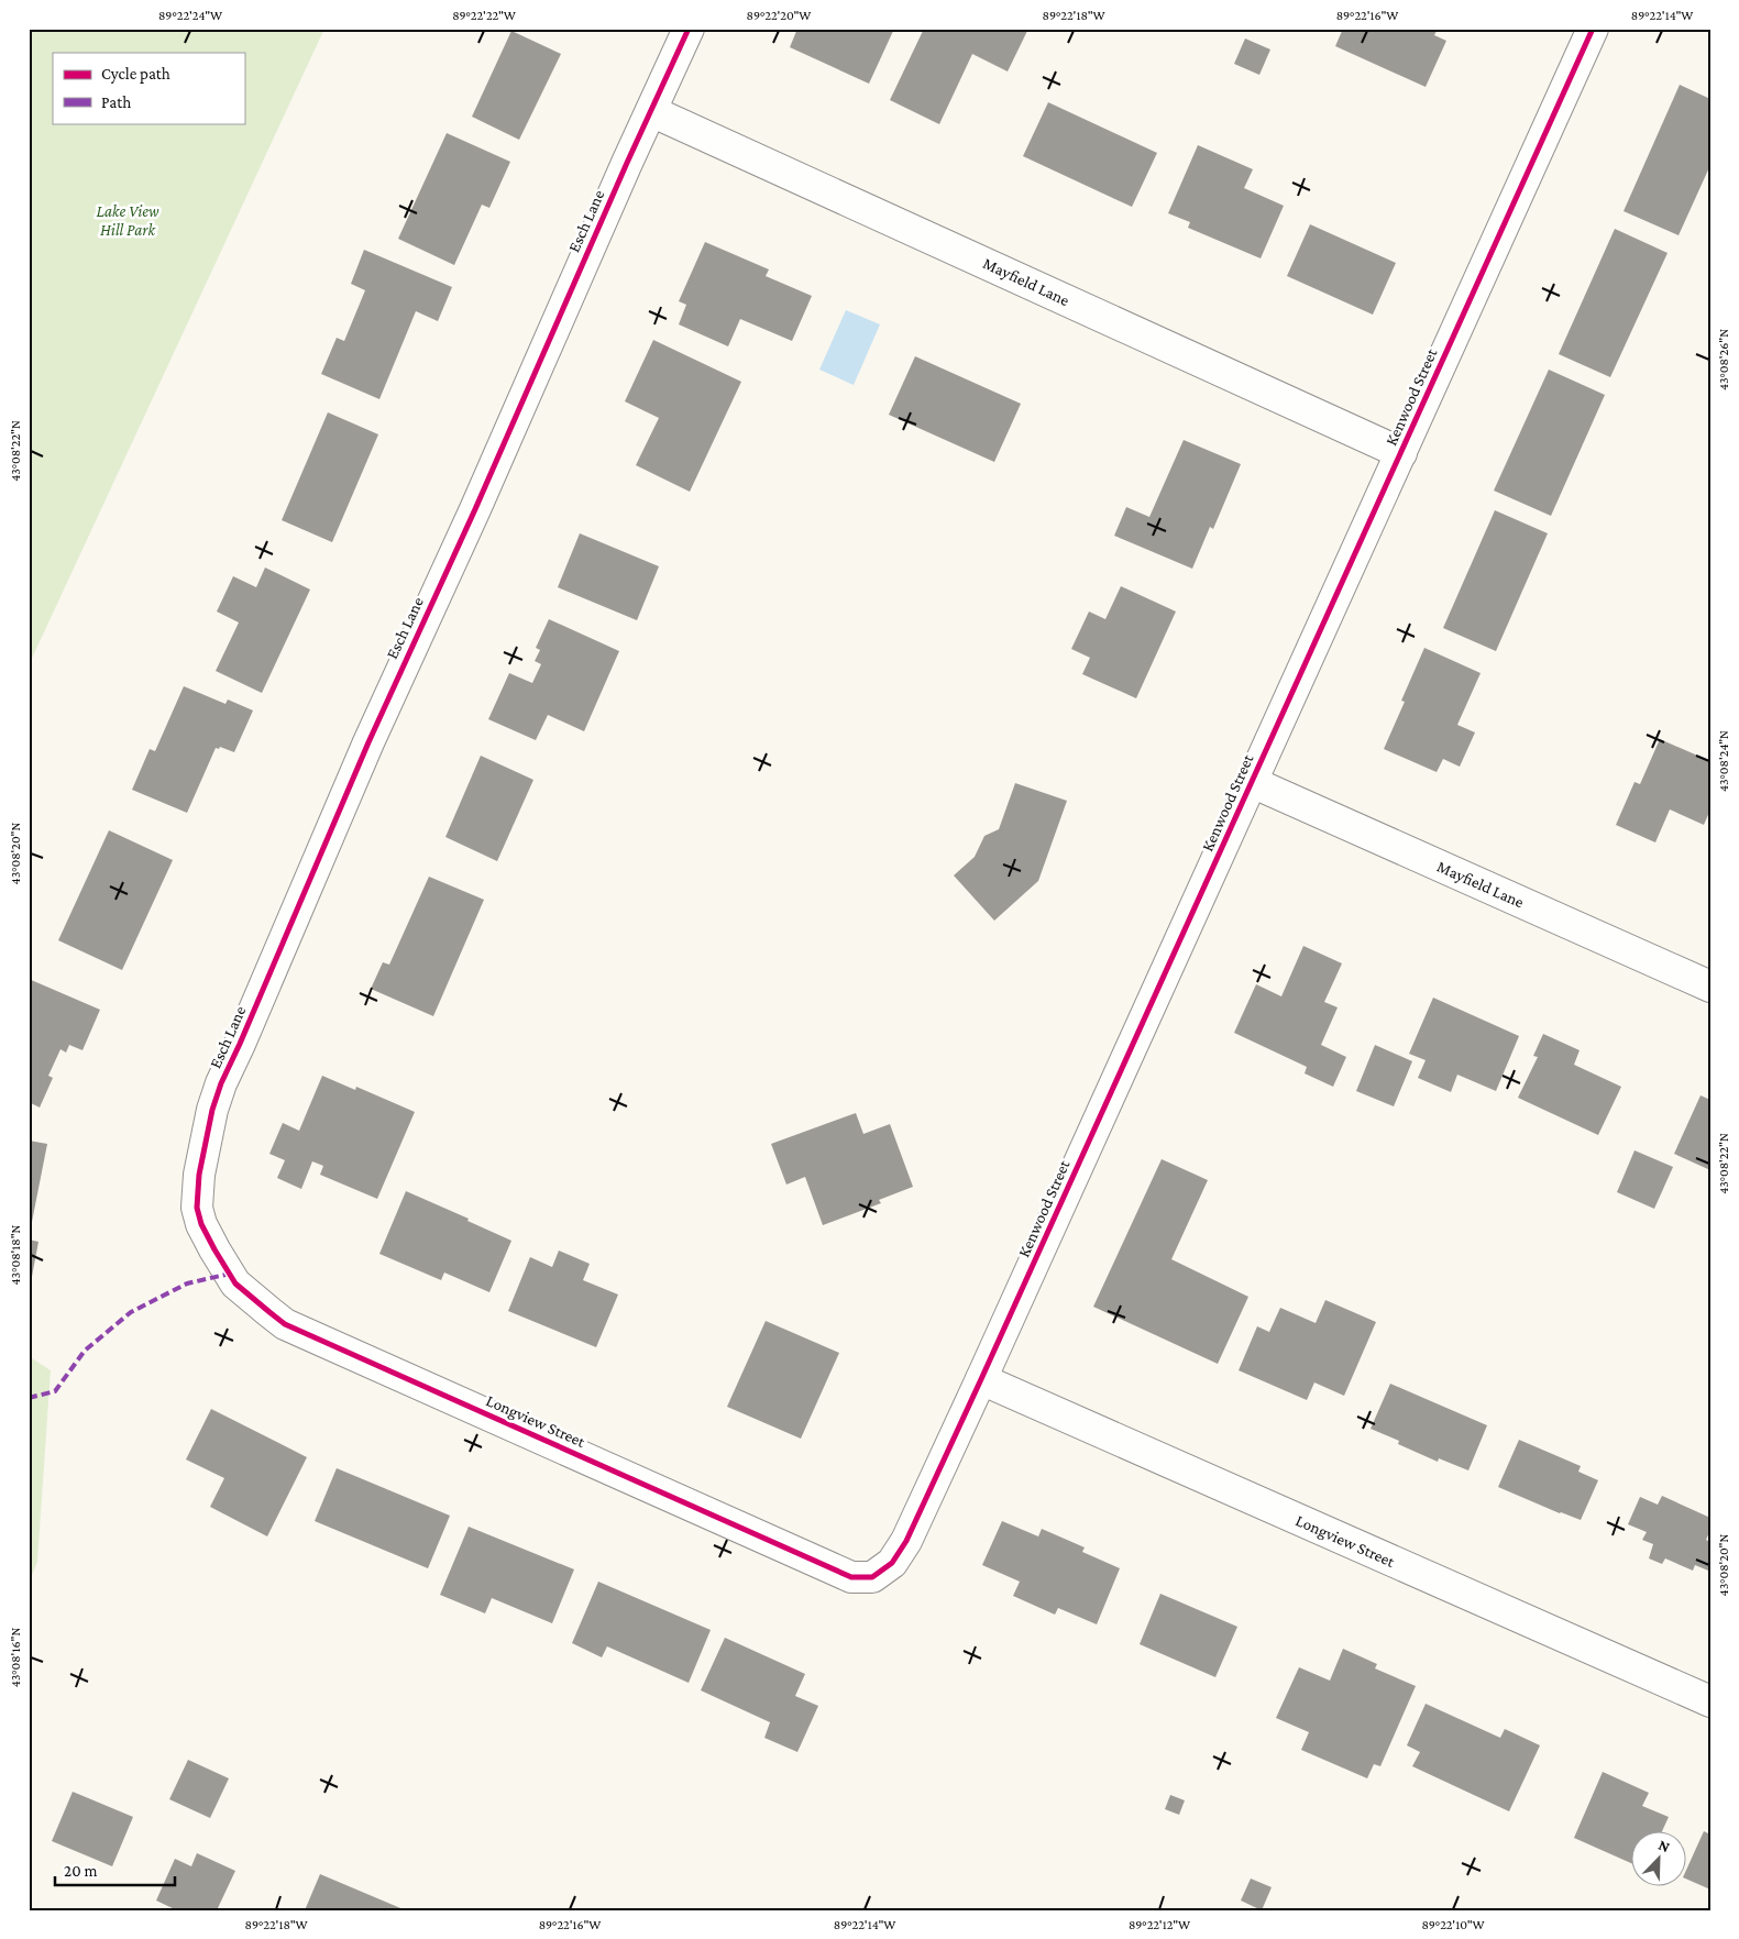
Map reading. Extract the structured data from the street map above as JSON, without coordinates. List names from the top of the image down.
{
  "streets": {
    "street": [
      "Esch Lane",
      "Mayfield Lane",
      "Kenwood Street",
      "Longview Street"
    ]
  },
  "crossings": [
    ["Esch Lane", "Mayfield Lane"],
    ["Esch Lane", "Longview Street"],
    ["Mayfield Lane", "Kenwood Street"],
    ["Kenwood Street", "Longview Street"]
  ],
  "parks": ["Lake View Hill Park"],
  "legend": ["Cycle path", "Path"],
  "scale_bar": "20 m",
  "north": "top right",
  "coordinates": [
    "89°22'24\"W",
    "89°22'22\"W",
    "89°22'20\"W",
    "89°22'18\"W",
    "89°22'16\"W",
    "89°22'14\"W",
    "43°08'26\"N",
    "43°08'22\"N",
    "43°08'24\"N",
    "43°08'20\"N",
    "43°08'18\"N",
    "43°08'16\"N",
    "89°22'12\"W",
    "89°22'10\"W"
  ]
}
